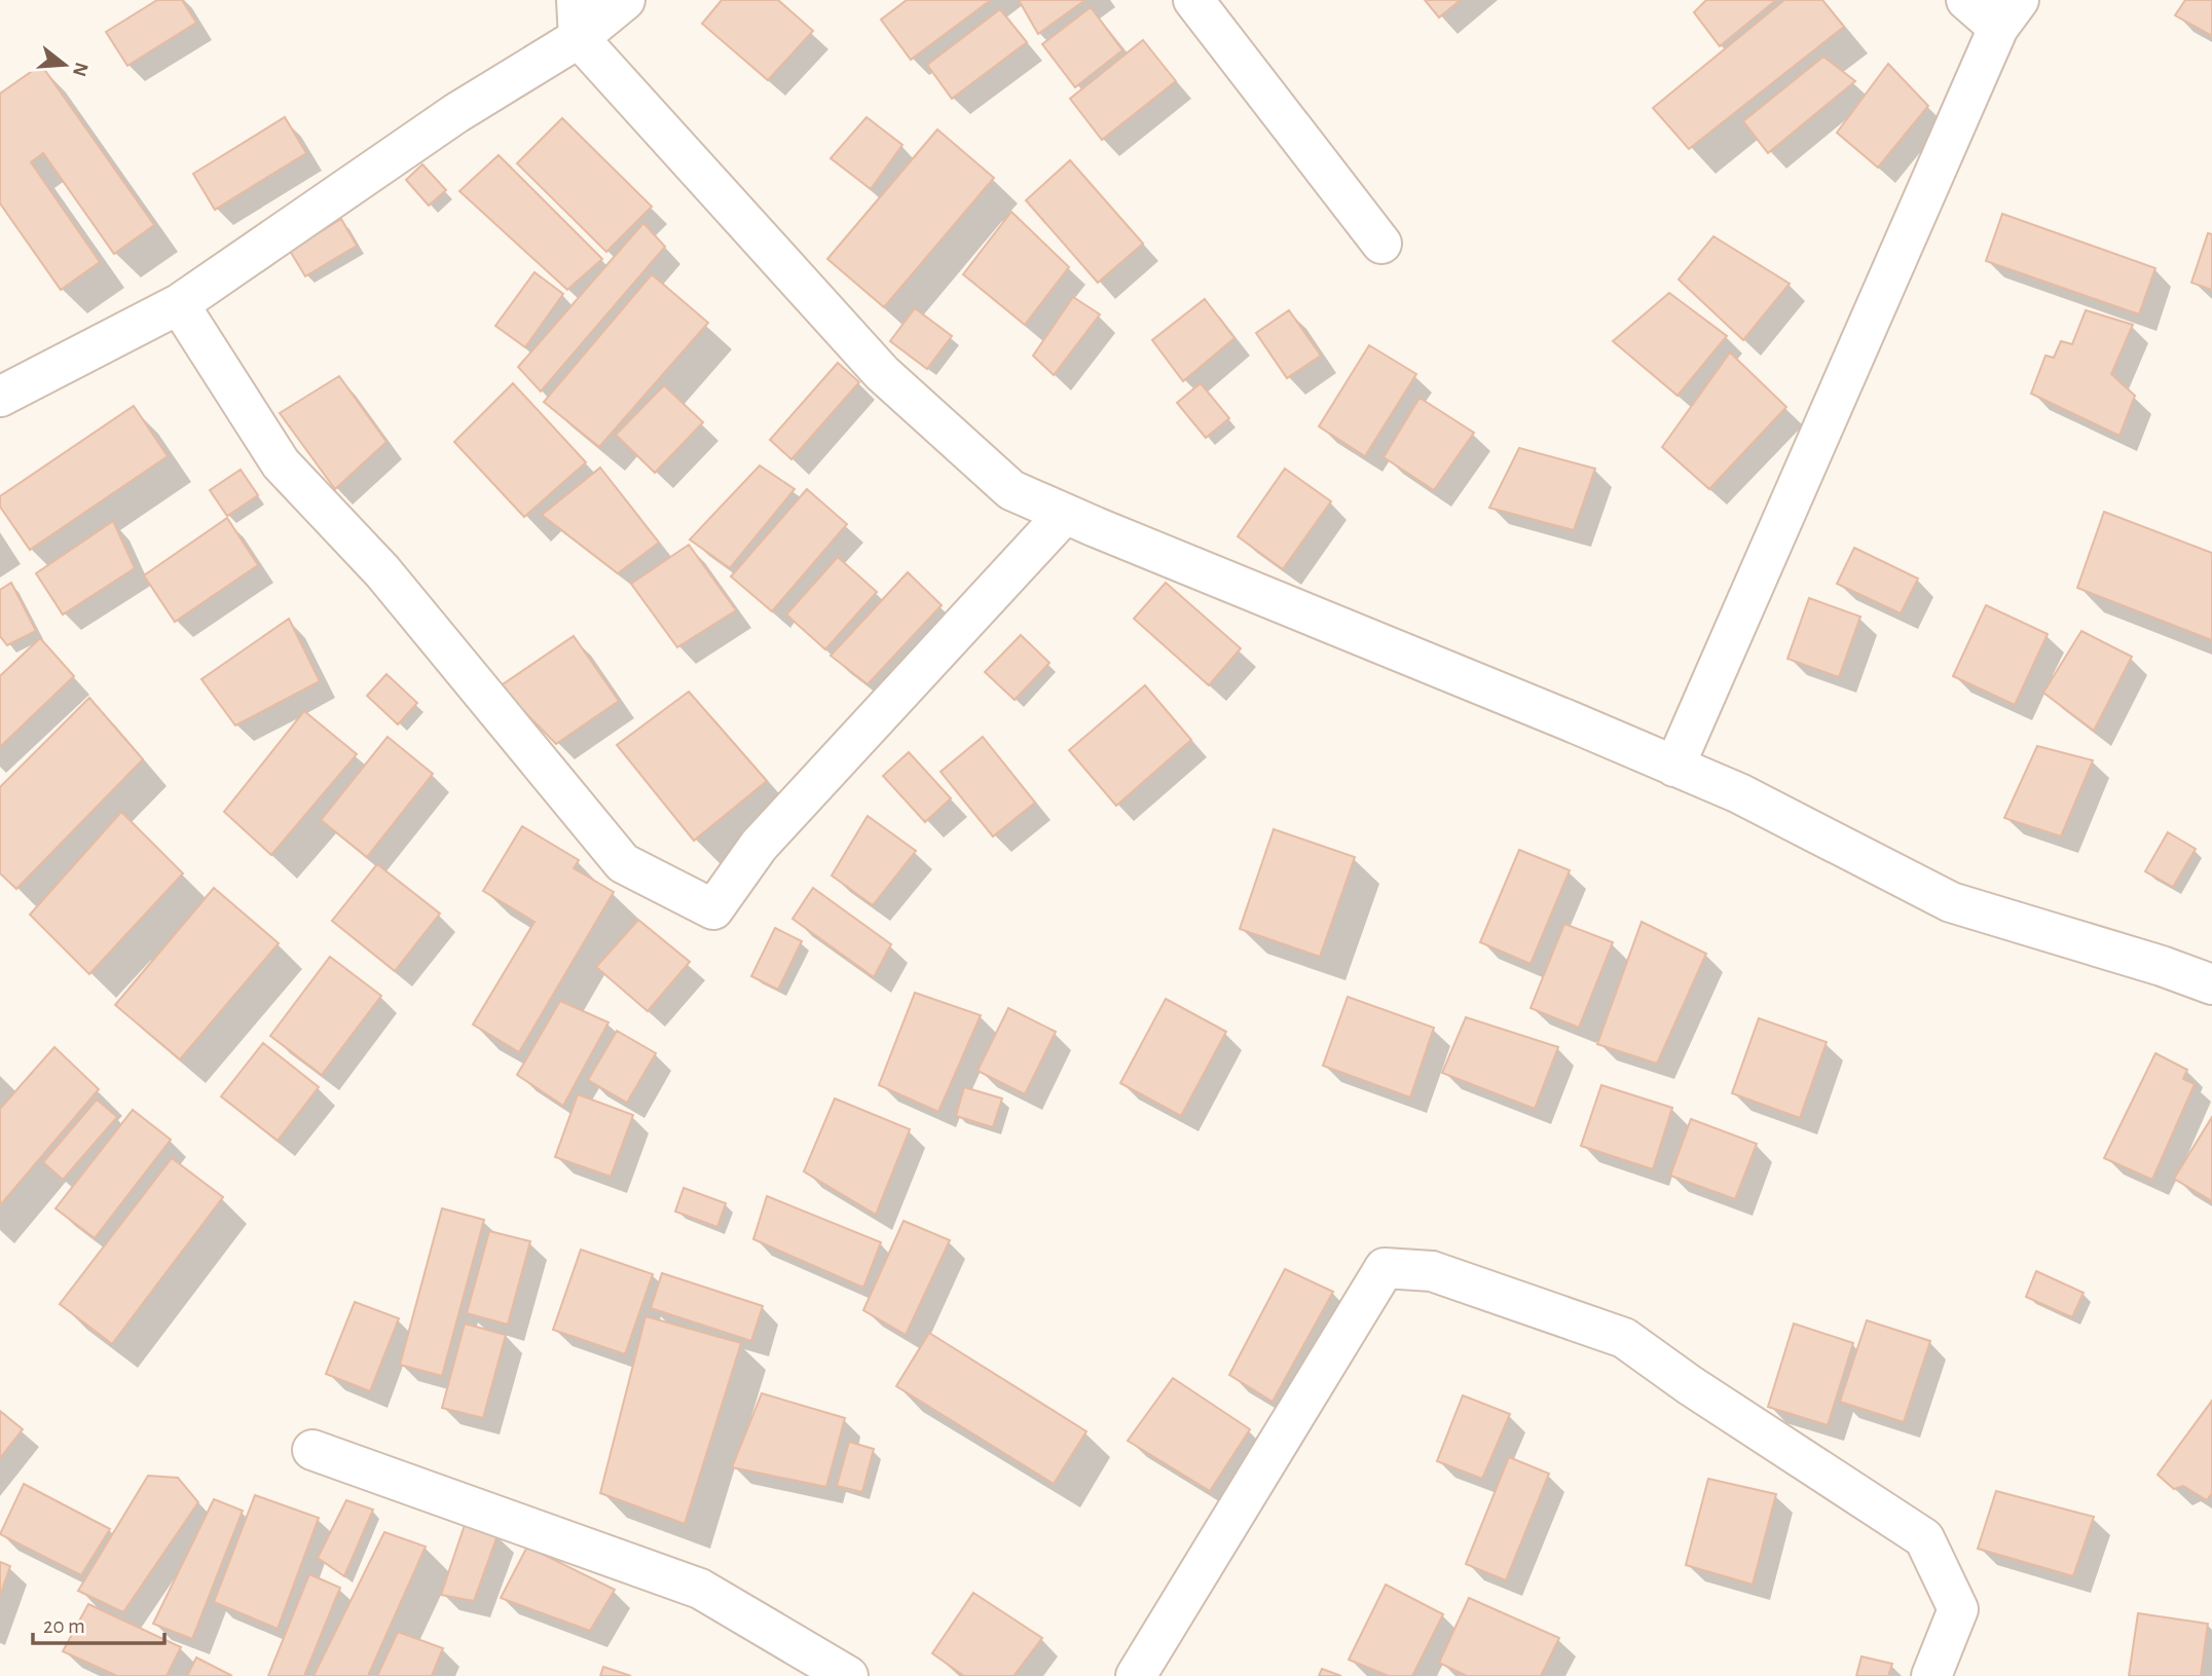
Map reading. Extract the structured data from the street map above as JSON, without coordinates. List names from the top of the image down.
{
  "scale_bar": "20 m",
  "north": "right"
}
